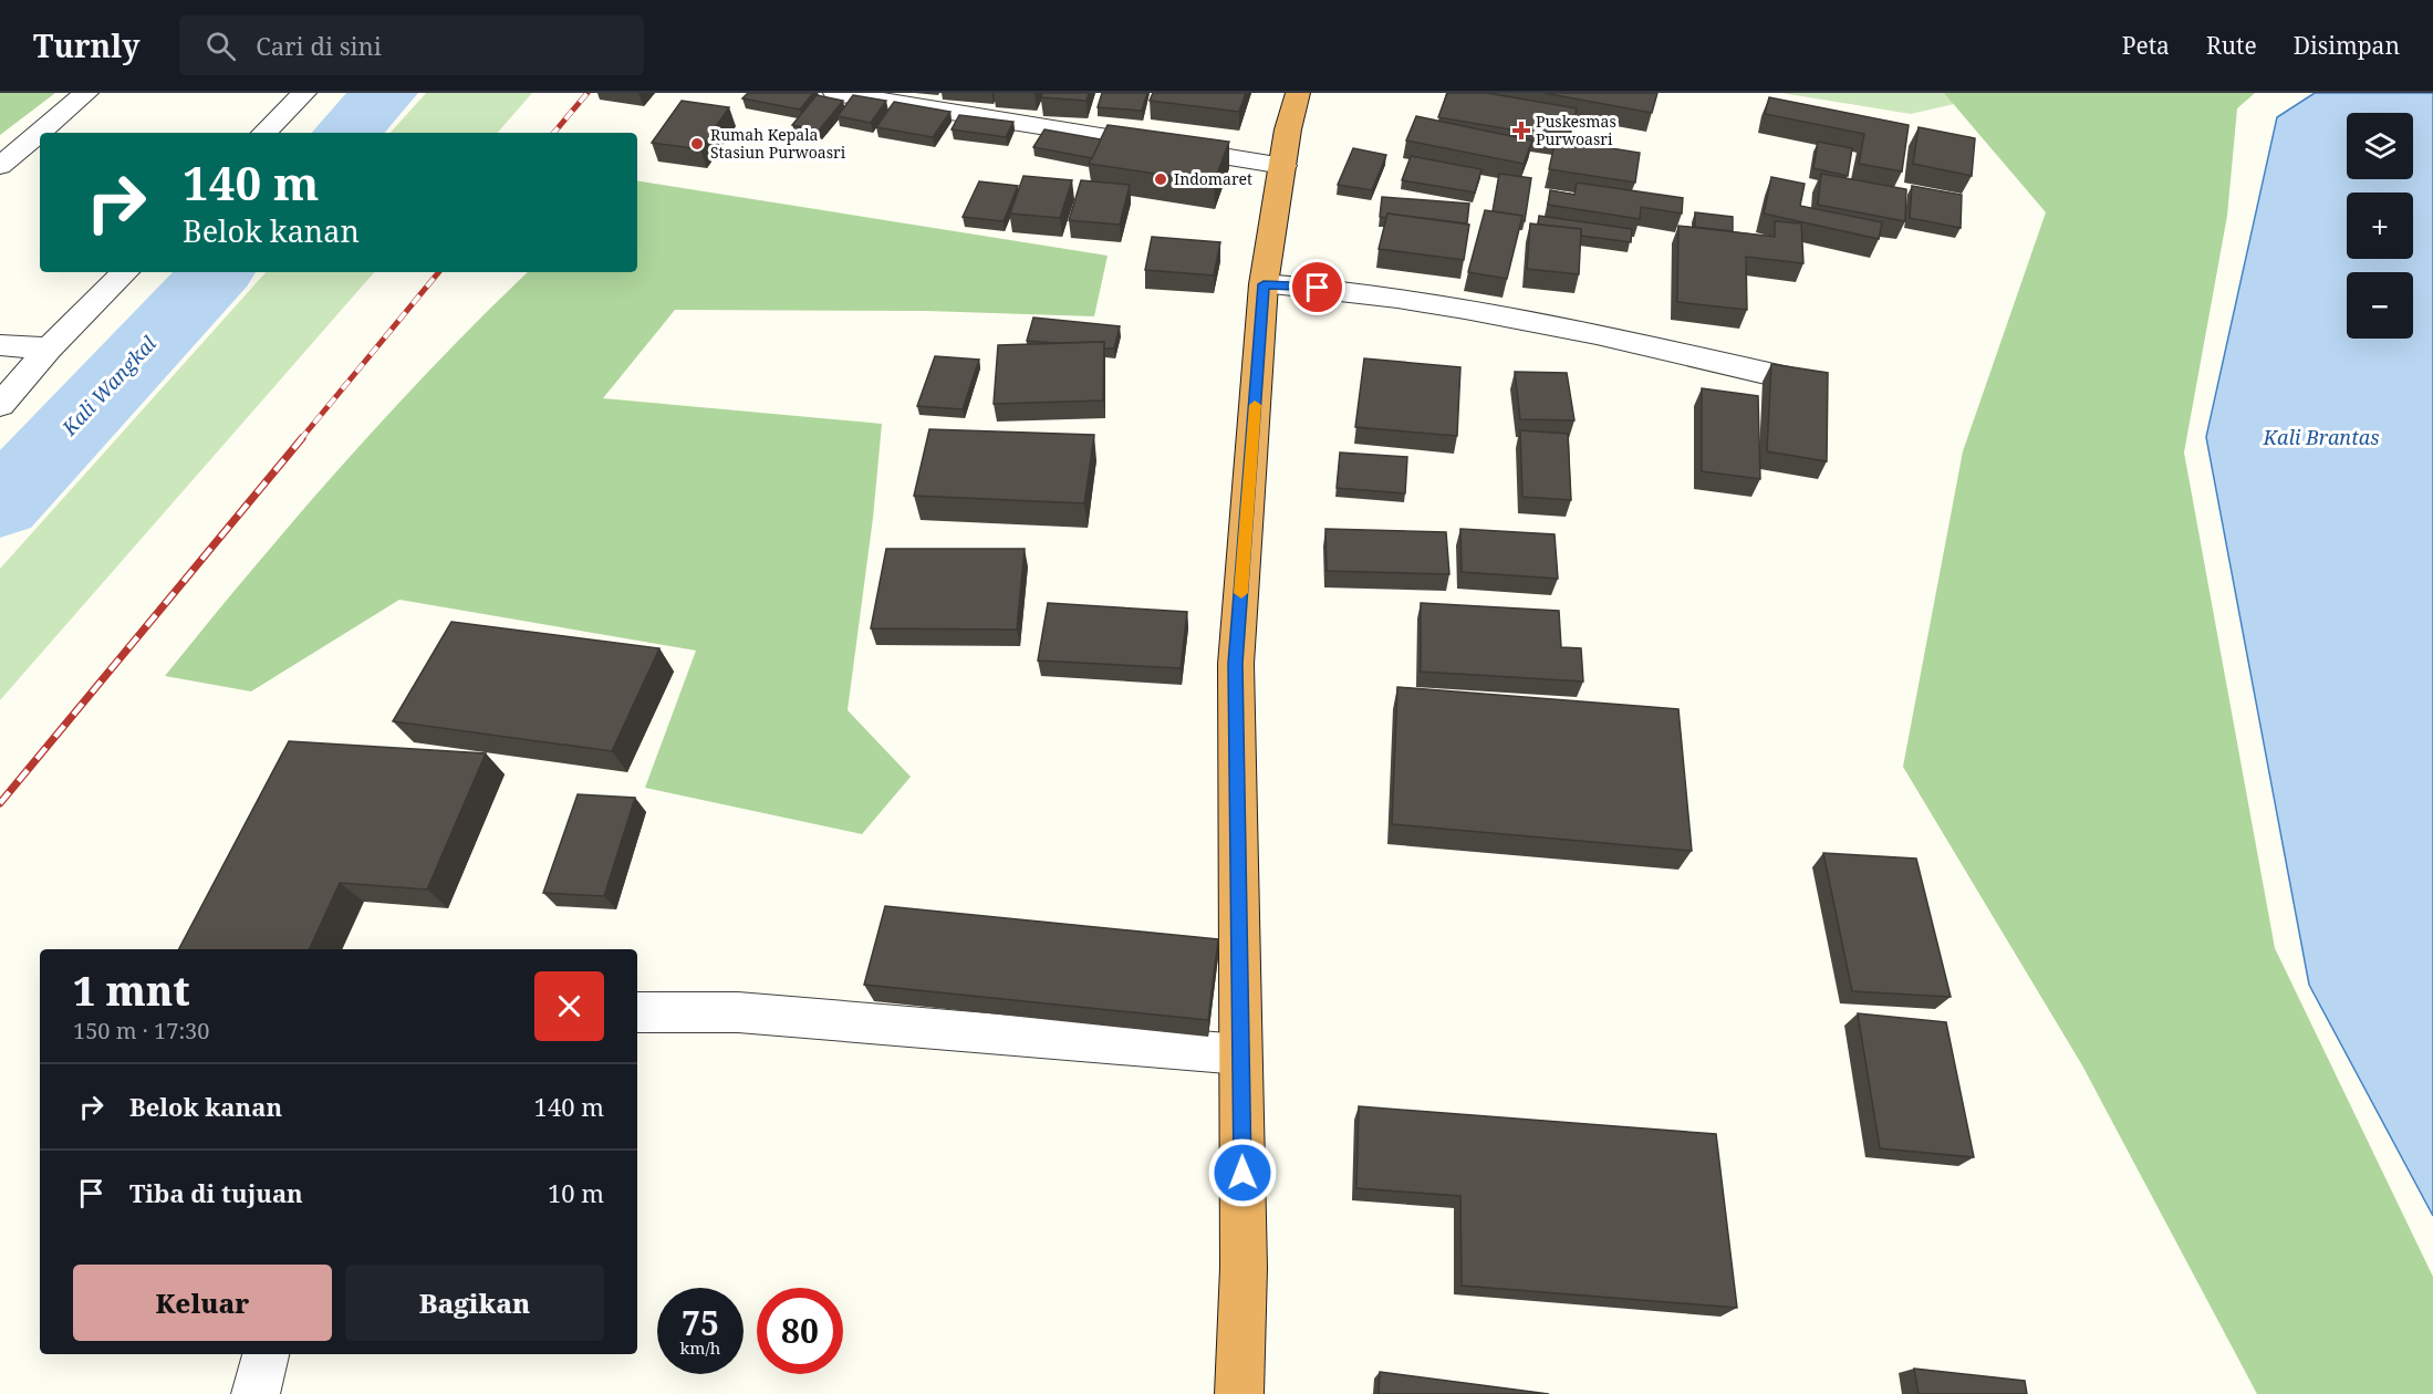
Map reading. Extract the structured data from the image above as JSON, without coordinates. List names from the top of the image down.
{
  "water": ["Kali Wangkal", "Kali Brantas"],
  "places": {
    "health": ["Puskesmas Purwoasri"],
    "other": ["Rumah Kepala Stasiun Purwoasri", "Indomaret"]
  },
  "page": {
    "header": "Turnly",
    "search": "Cari di sini",
    "nav": ["Peta", "Rute", "Disimpan"],
    "map_buttons": ["+", "−"],
    "turn": ["140 m", "Belok kanan"],
    "heading": ["1 mnt", "150 m · 17:30"],
    "list": [
      {
        "name": "Belok kanan",
        "value": "140 m"
      },
      {
        "name": "Tiba di tujuan",
        "value": "10 m"
      }
    ],
    "buttons": ["Keluar", "Bagikan"],
    "speed": "75 km/h",
    "limit": "80"
  }
}
